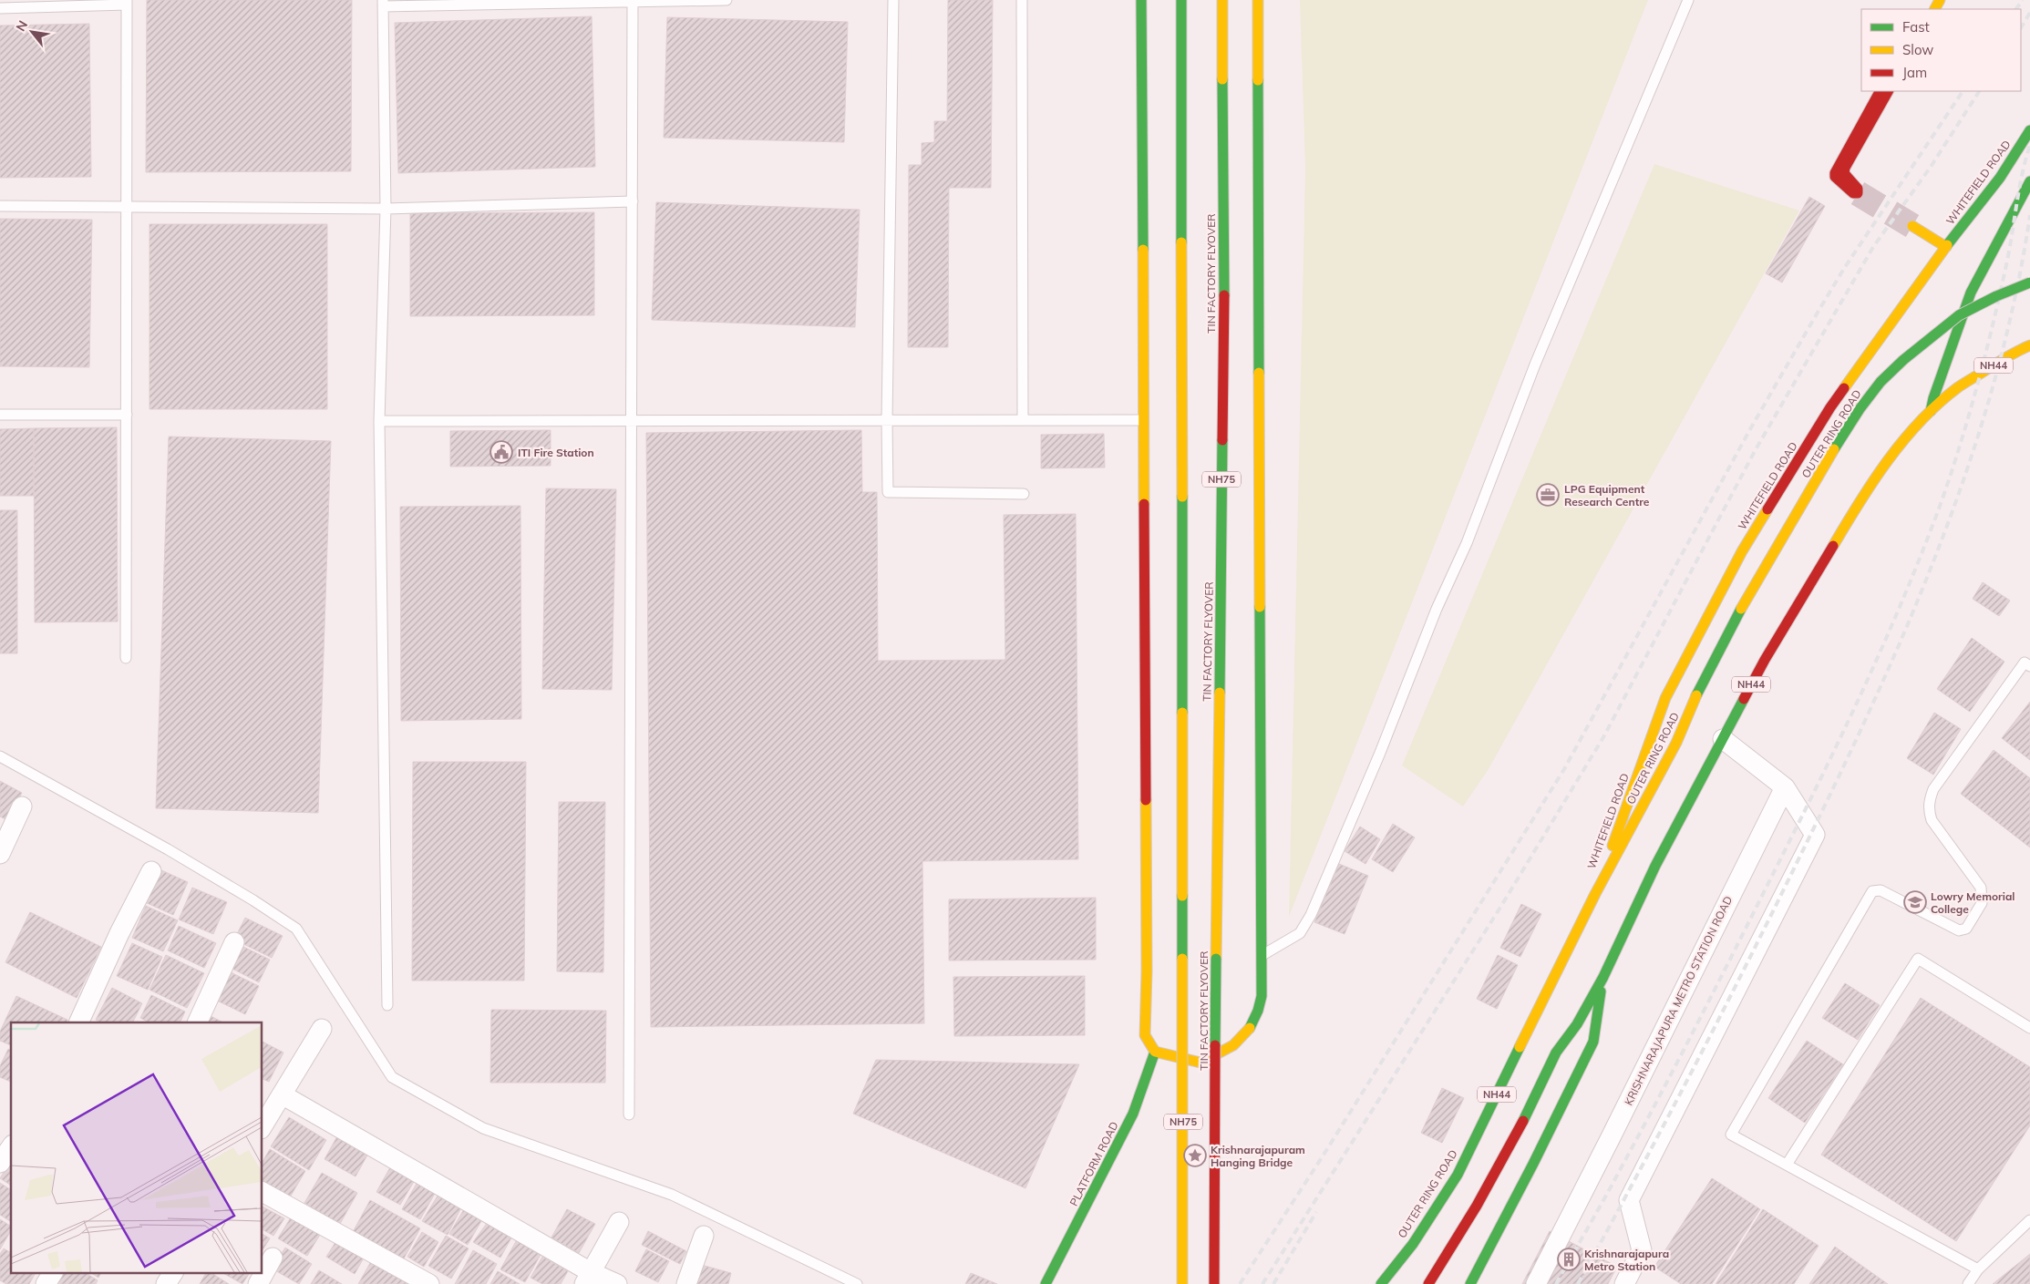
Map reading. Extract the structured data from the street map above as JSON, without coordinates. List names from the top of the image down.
{
  "streets": {
    "main road": [
      "WHITEFIELD ROAD",
      "TIN FACTORY FLYOVER",
      "NH44",
      "OUTER RING ROAD",
      "NH75",
      "PLATFORM ROAD"
    ],
    "street": ["KRISHNARAJAPURA METRO STATION ROAD"]
  },
  "crossings": [
    ["WHITEFIELD ROAD", "OUTER RING ROAD"]
  ],
  "places": {
    "public building": ["ITI Fire Station"],
    "office": ["LPG Equipment Research Centre"],
    "school or university": ["Lowry Memorial College"],
    "place": ["Krishnarajapuram Hanging Bridge"],
    "building": ["Krishnarajapura Metro Station"]
  },
  "legend": ["Fast", "Slow", "Jam"],
  "north": "top left"
}
